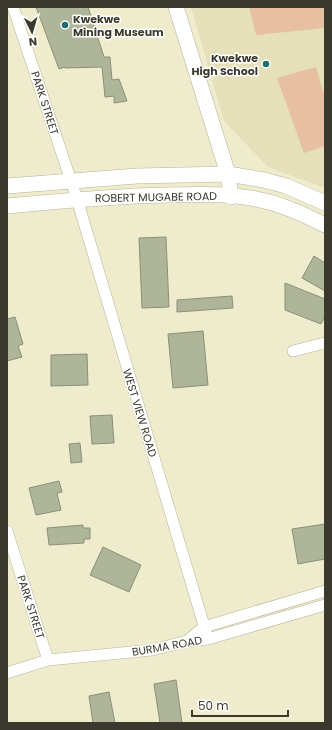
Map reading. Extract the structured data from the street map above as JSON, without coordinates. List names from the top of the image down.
{
  "streets": {
    "main road": ["ROBERT MUGABE ROAD"],
    "street": ["PARK STREET", "WEST VIEW ROAD", "BURMA ROAD"]
  },
  "crossings": [
    ["PARK STREET", "ROBERT MUGABE ROAD"],
    ["PARK STREET", "WEST VIEW ROAD"],
    ["PARK STREET", "BURMA ROAD"],
    ["ROBERT MUGABE ROAD", "WEST VIEW ROAD"],
    ["WEST VIEW ROAD", "BURMA ROAD"]
  ],
  "places": ["Kwekwe Mining Museum", "Kwekwe High School"],
  "scale_bar": "50 m",
  "north": "bottom"
}
